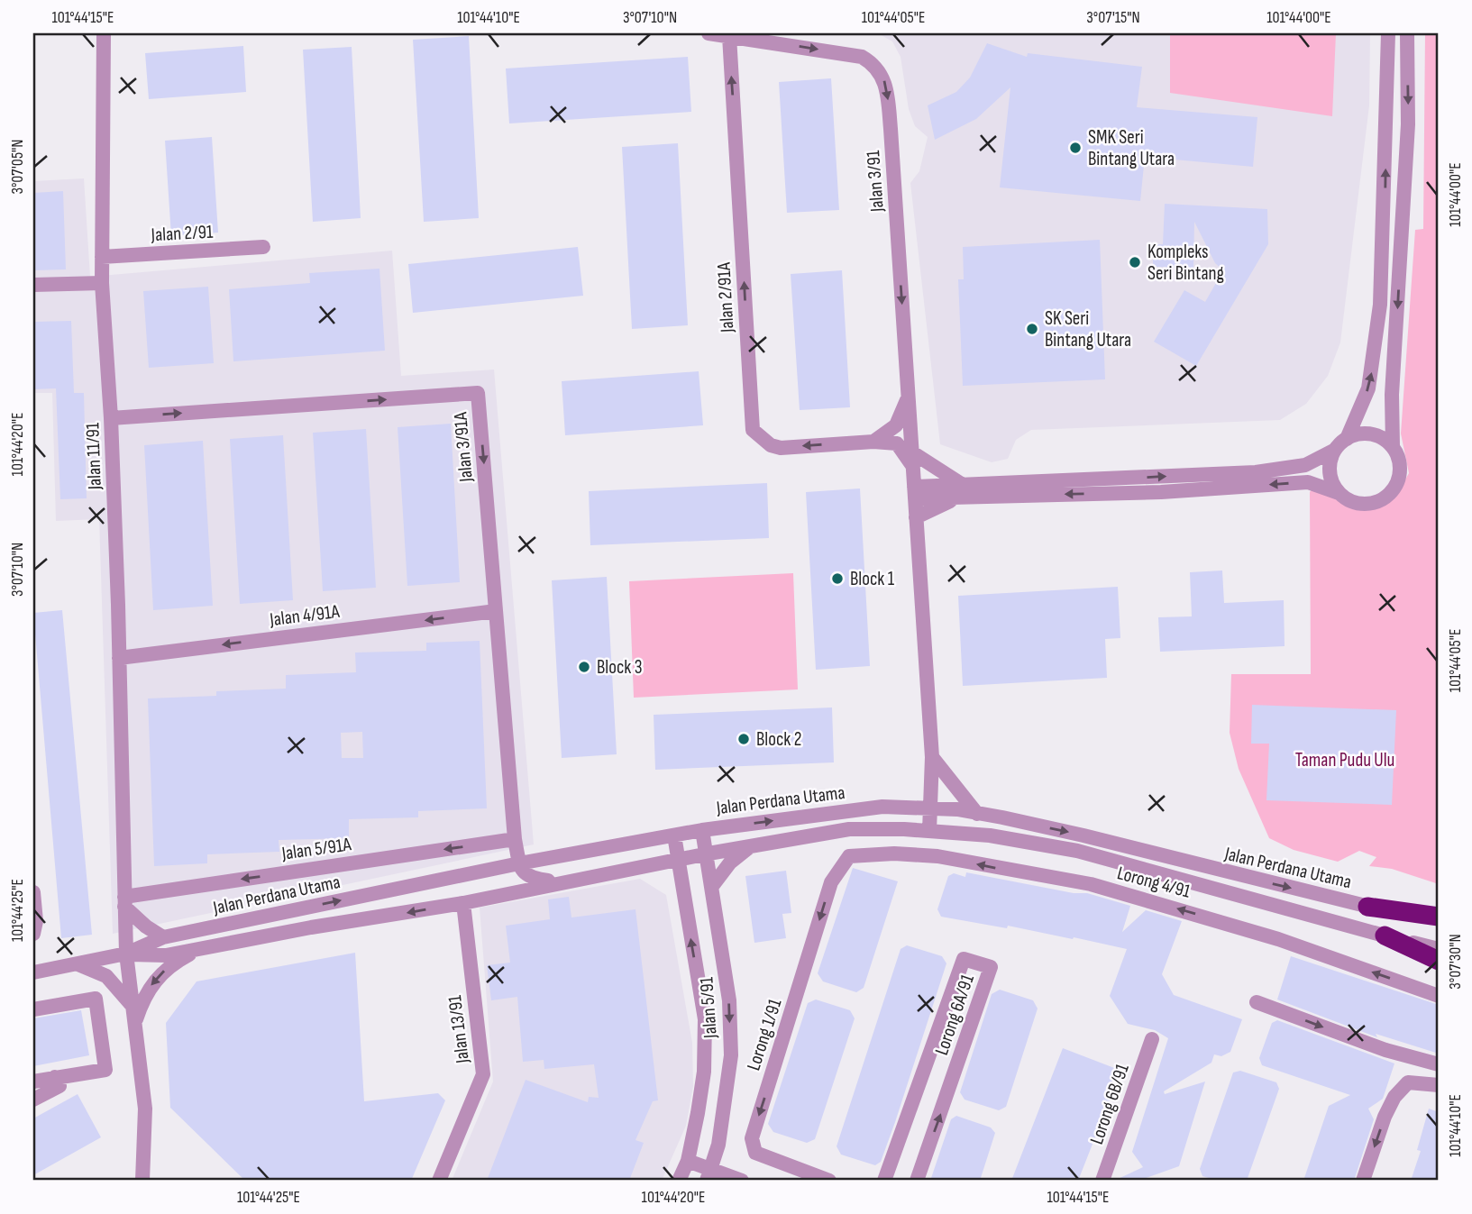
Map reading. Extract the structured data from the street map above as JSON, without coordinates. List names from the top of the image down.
{
  "streets": {
    "street": [
      "Jalan 3/91",
      "Jalan 2/91",
      "Jalan 2/91A",
      "Jalan 3/91A",
      "Jalan 11/91",
      "Jalan 4/91A",
      "Jalan Perdana Utama",
      "Jalan 5/91A",
      "Lorong 4/91",
      "Jalan 5/91",
      "Lorong 6A/91",
      "Jalan 13/91",
      "Lorong 1/91",
      "Lorong 6B/91"
    ]
  },
  "crossings": [
    ["Jalan 3/91", "Jalan 2/91A"],
    ["Jalan 3/91", "Jalan Perdana Utama"],
    ["Jalan 2/91", "Jalan 11/91"],
    ["Jalan 3/91A", "Jalan 11/91"],
    ["Jalan 3/91A", "Jalan 4/91A"],
    ["Jalan 3/91A", "Jalan Perdana Utama"],
    ["Jalan 3/91A", "Jalan 5/91A"],
    ["Jalan 11/91", "Jalan 4/91A"],
    ["Jalan 11/91", "Jalan Perdana Utama"],
    ["Jalan 11/91", "Jalan 5/91A"],
    ["Jalan Perdana Utama", "Jalan 5/91"],
    ["Jalan Perdana Utama", "Jalan 13/91"],
    ["Lorong 4/91", "Lorong 1/91"]
  ],
  "one_way": [
    "Jalan 3/91",
    "Jalan 2/91A",
    "Jalan 4/91A",
    "Jalan 5/91A",
    "Lorong 4/91",
    "Lorong 1/91"
  ],
  "parks": ["Taman Pudu Ulu"],
  "places": [
    "SMK Seri Bintang Utara",
    "Kompleks Seri Bintang",
    "SK Seri Bintang Utara",
    "Block 1",
    "Block 3",
    "Block 2"
  ],
  "coordinates": [
    "101°44'15\"E",
    "101°44'10\"E",
    "3°07'10\"N",
    "101°44'05\"E",
    "3°07'15\"N",
    "101°44'00\"E",
    "3°07'05\"N",
    "101°44'20\"E",
    "101°44'25\"E",
    "3°07'30\"N"
  ]
}
